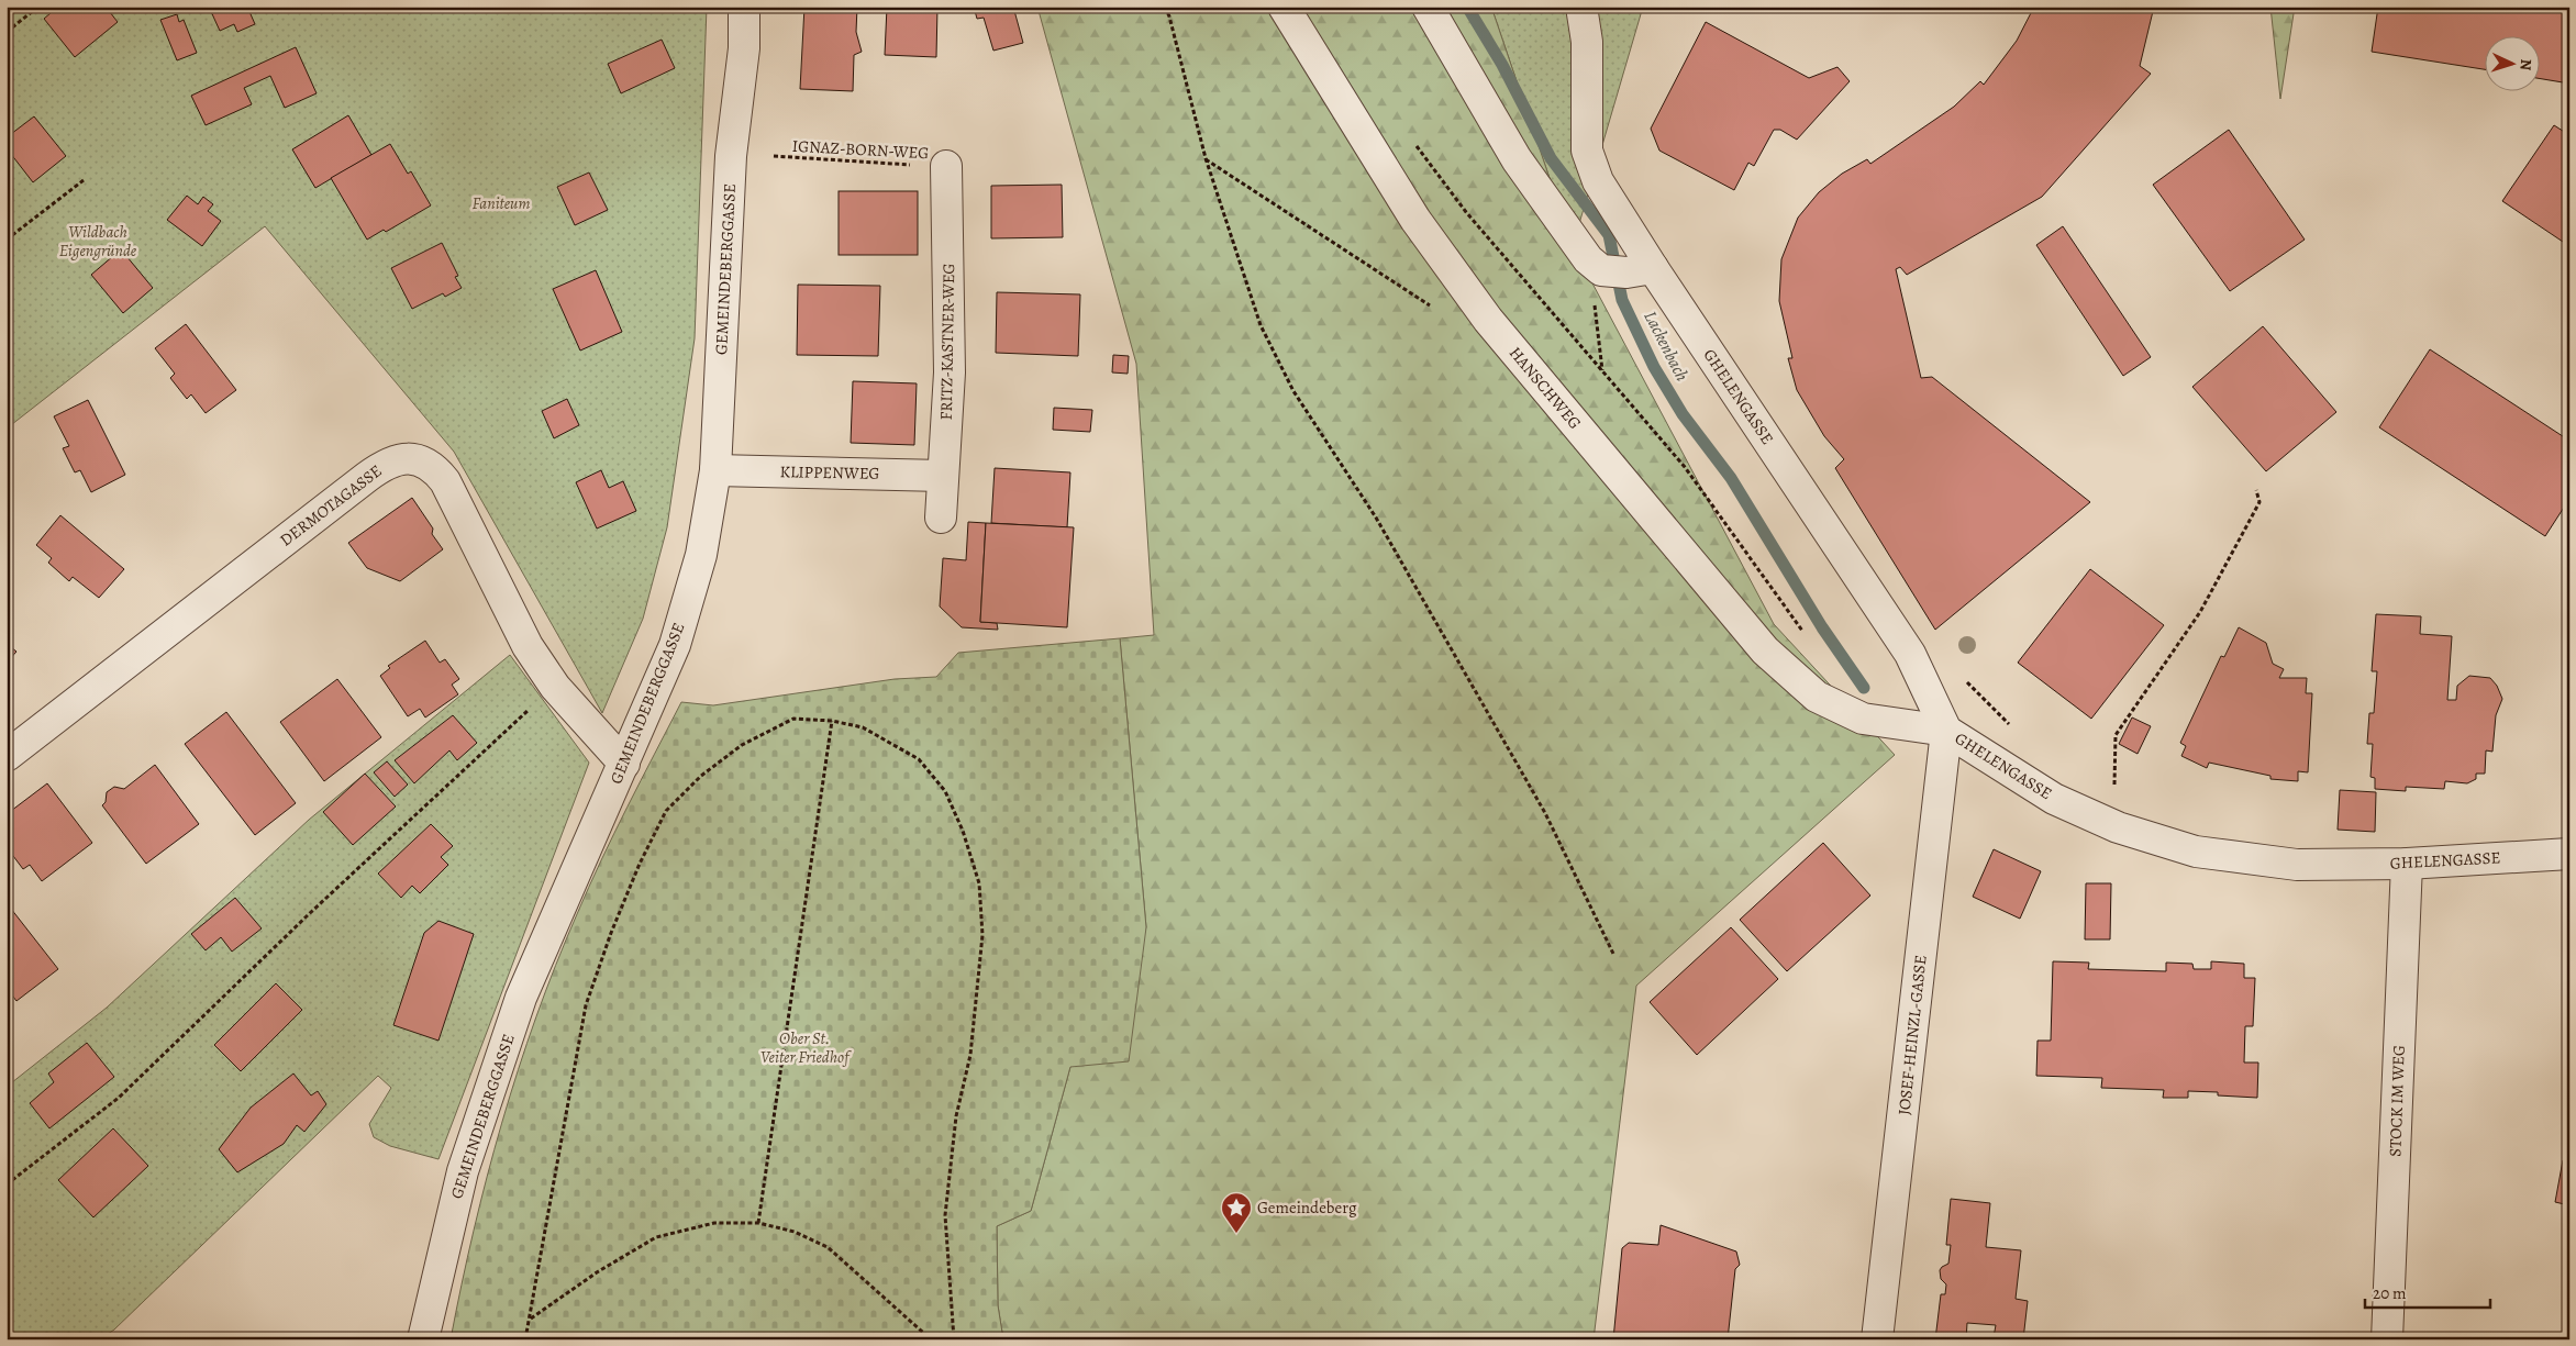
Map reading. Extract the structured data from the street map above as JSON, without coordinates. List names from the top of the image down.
{
  "streets": {
    "street": [
      "GEMEINDEBERGGASSE",
      "FRITZ-KASTNER-WEG",
      "HANSCHWEG",
      "GHELENGASSE",
      "KLIPPENWEG",
      "DERMOTAGASSE",
      "JOSEF-HEINZL-GASSE",
      "STOCK IM WEG"
    ],
    "path": ["IGNAZ-BORN-WEG"]
  },
  "crossings": [
    ["IGNAZ-BORN-WEG", "FRITZ-KASTNER-WEG"],
    ["GEMEINDEBERGGASSE", "KLIPPENWEG"],
    ["GEMEINDEBERGGASSE", "DERMOTAGASSE"],
    ["FRITZ-KASTNER-WEG", "KLIPPENWEG"],
    ["HANSCHWEG", "GHELENGASSE"],
    ["HANSCHWEG", "JOSEF-HEINZL-GASSE"],
    ["GHELENGASSE", "JOSEF-HEINZL-GASSE"],
    ["GHELENGASSE", "STOCK IM WEG"]
  ],
  "water": ["Lackenbach"],
  "parks": ["Faniteum", "Wildbach Eigengründe", "Ober St. Veiter Friedhof"],
  "places": {
    "place": ["Gemeindeberg"]
  },
  "scale_bar": "20 m",
  "north": "right"
}
